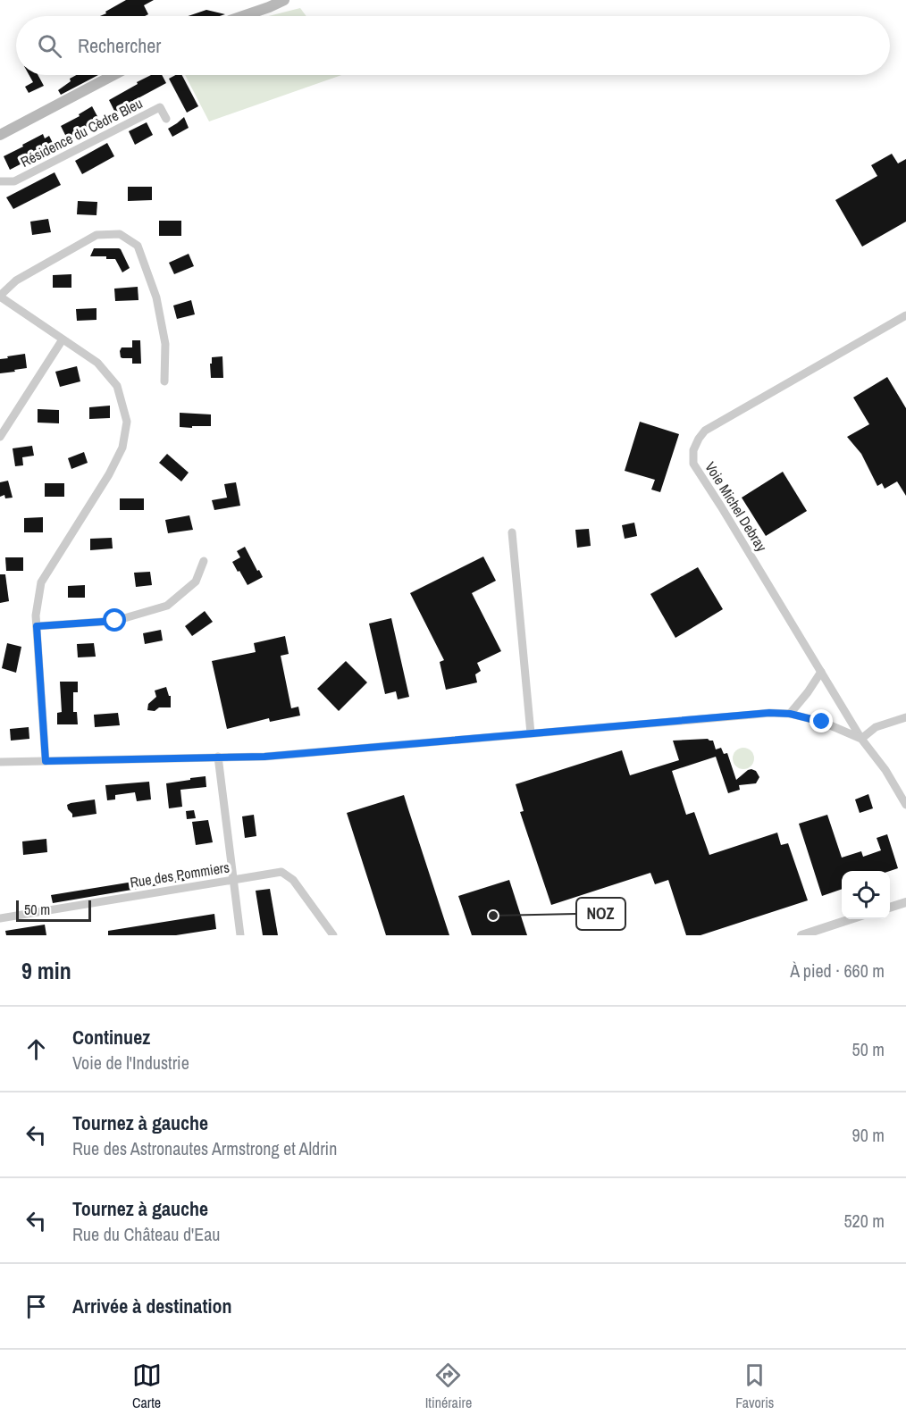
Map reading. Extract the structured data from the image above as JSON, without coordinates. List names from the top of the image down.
{
  "streets": {
    "street": ["Résidence du Cèdre Bleu", "Voie Michel Debray", "Rue des Pommiers"]
  },
  "places": ["NOZ"],
  "scale_bar": "50 m",
  "page": {
    "search": "Rechercher",
    "scale": "50 m",
    "heading": ["9 min", "À pied · 660 m"],
    "list": [
      ["Continuez", "Voie de l'Industrie", "50 m"],
      ["Tournez à gauche", "Rue des Astronautes Armstrong et Aldrin", "90 m"],
      ["Tournez à gauche", "Rue du Château d'Eau", "520 m"],
      "Arrivée à destination"
    ],
    "nav": ["Carte", "Itinéraire", "Favoris"]
  }
}
